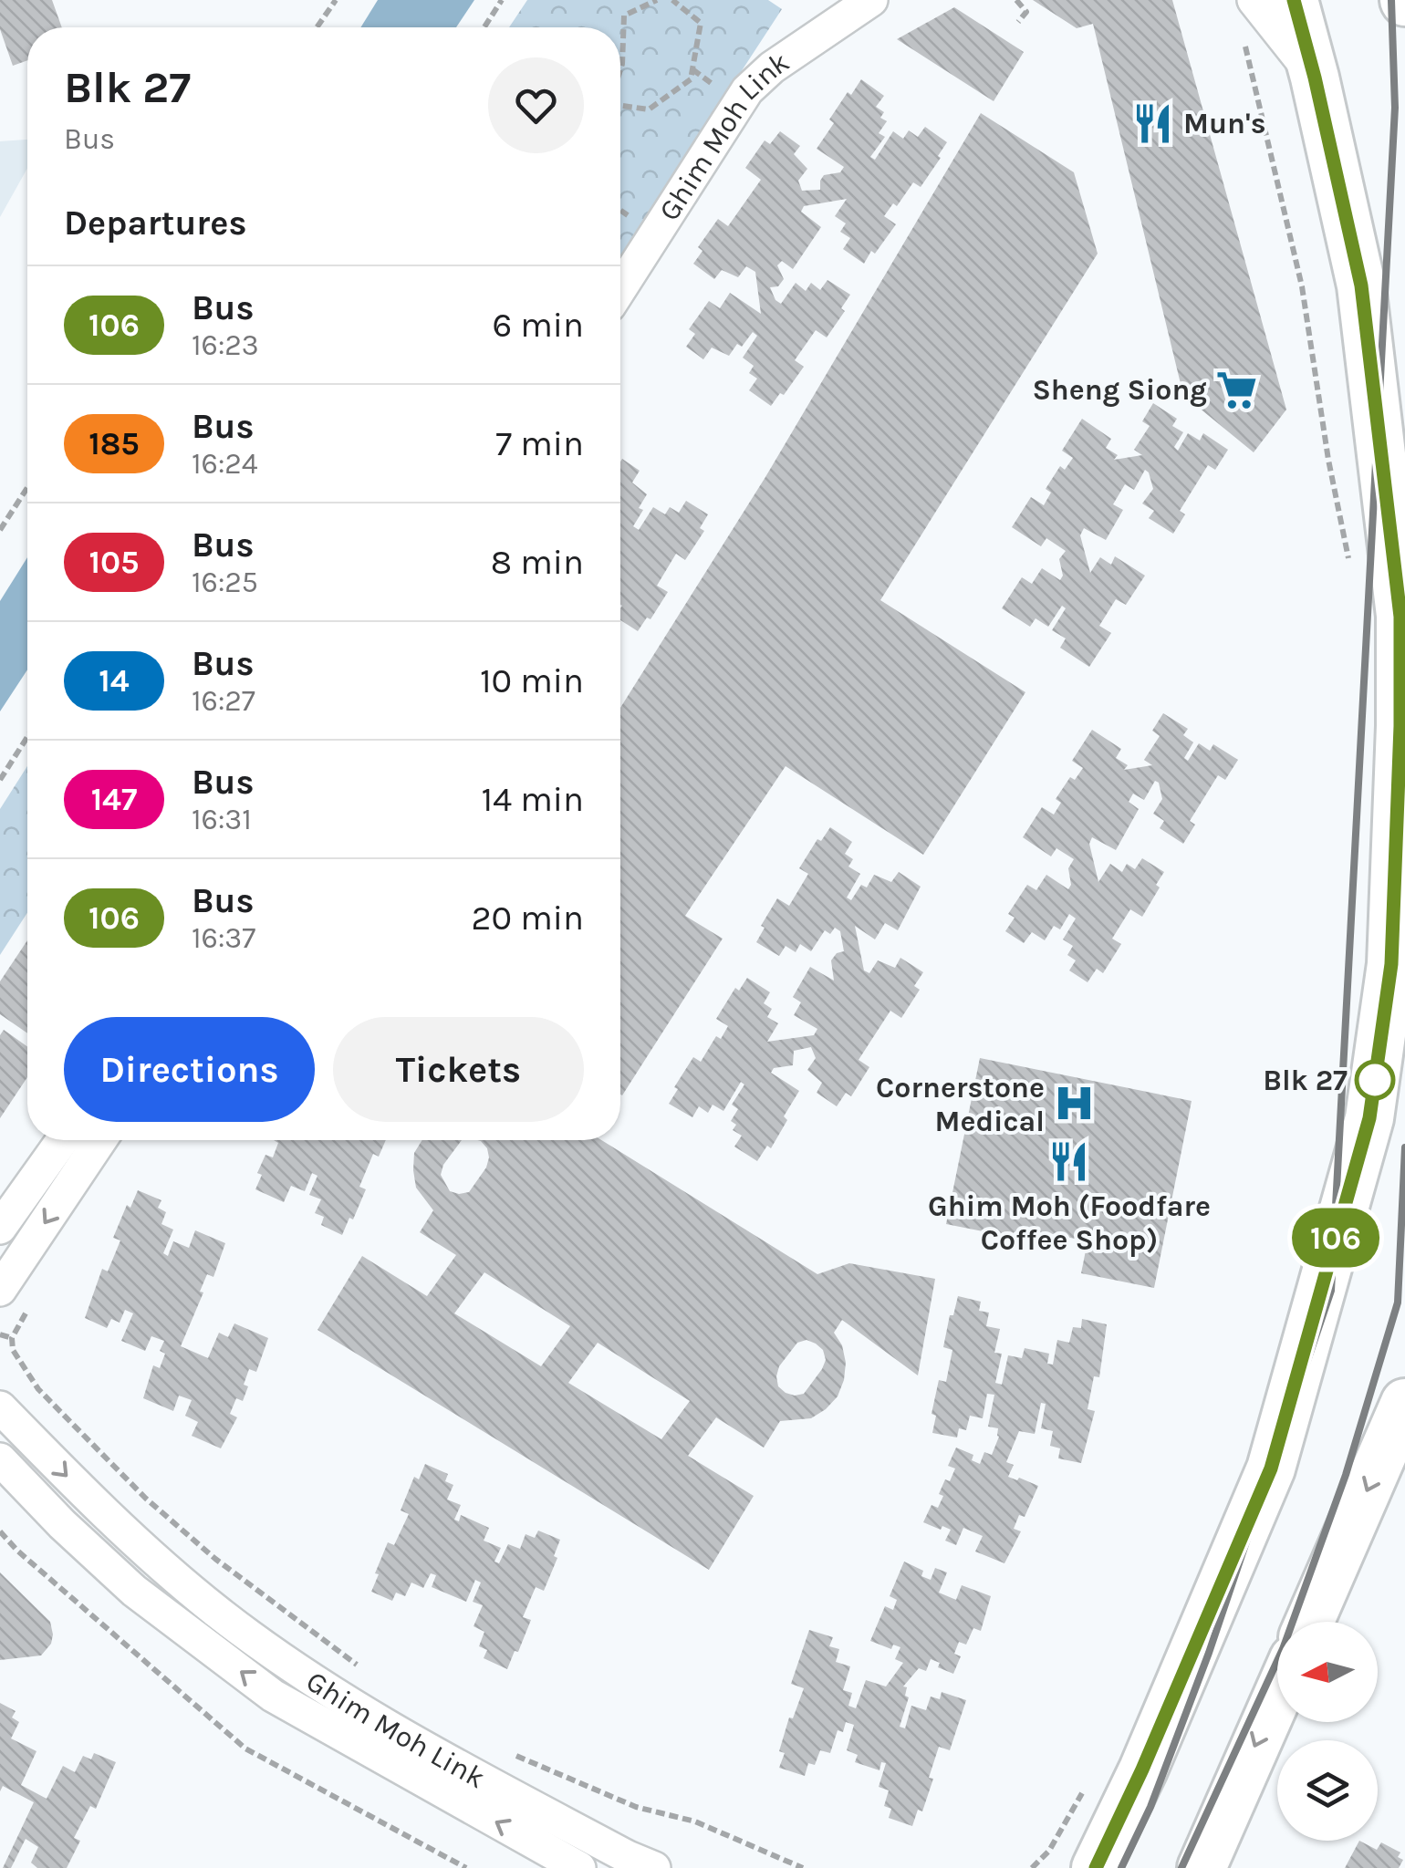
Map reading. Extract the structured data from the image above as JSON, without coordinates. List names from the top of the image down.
{
  "streets": {
    "street": ["Ghim Moh Link"]
  },
  "places": {
    "restaurant": ["Mun's", "Ghim Moh (Foodfare Coffee Shop)"],
    "supermarket": ["Sheng Siong"],
    "other": ["Blk 27"],
    "hospital": ["Cornerstone Medical"]
  },
  "lines": ["bus line 106"],
  "north": "left",
  "page": {
    "on_map": "106",
    "heading": [
      ["Blk 27", "Bus"],
      "Departures"
    ],
    "list": [
      {
        "mark": "106",
        "name": "Bus",
        "note": "16:23",
        "value": "6 min"
      },
      {
        "mark": "185",
        "name": "Bus",
        "note": "16:24",
        "value": "7 min"
      },
      {
        "mark": "105",
        "name": "Bus",
        "note": "16:25",
        "value": "8 min"
      },
      {
        "mark": "14",
        "name": "Bus",
        "note": "16:27",
        "value": "10 min"
      },
      {
        "mark": "147",
        "name": "Bus",
        "note": "16:31",
        "value": "14 min"
      },
      {
        "mark": "106",
        "name": "Bus",
        "note": "16:37",
        "value": "20 min"
      }
    ],
    "buttons": ["Directions", "Tickets"]
  }
}
